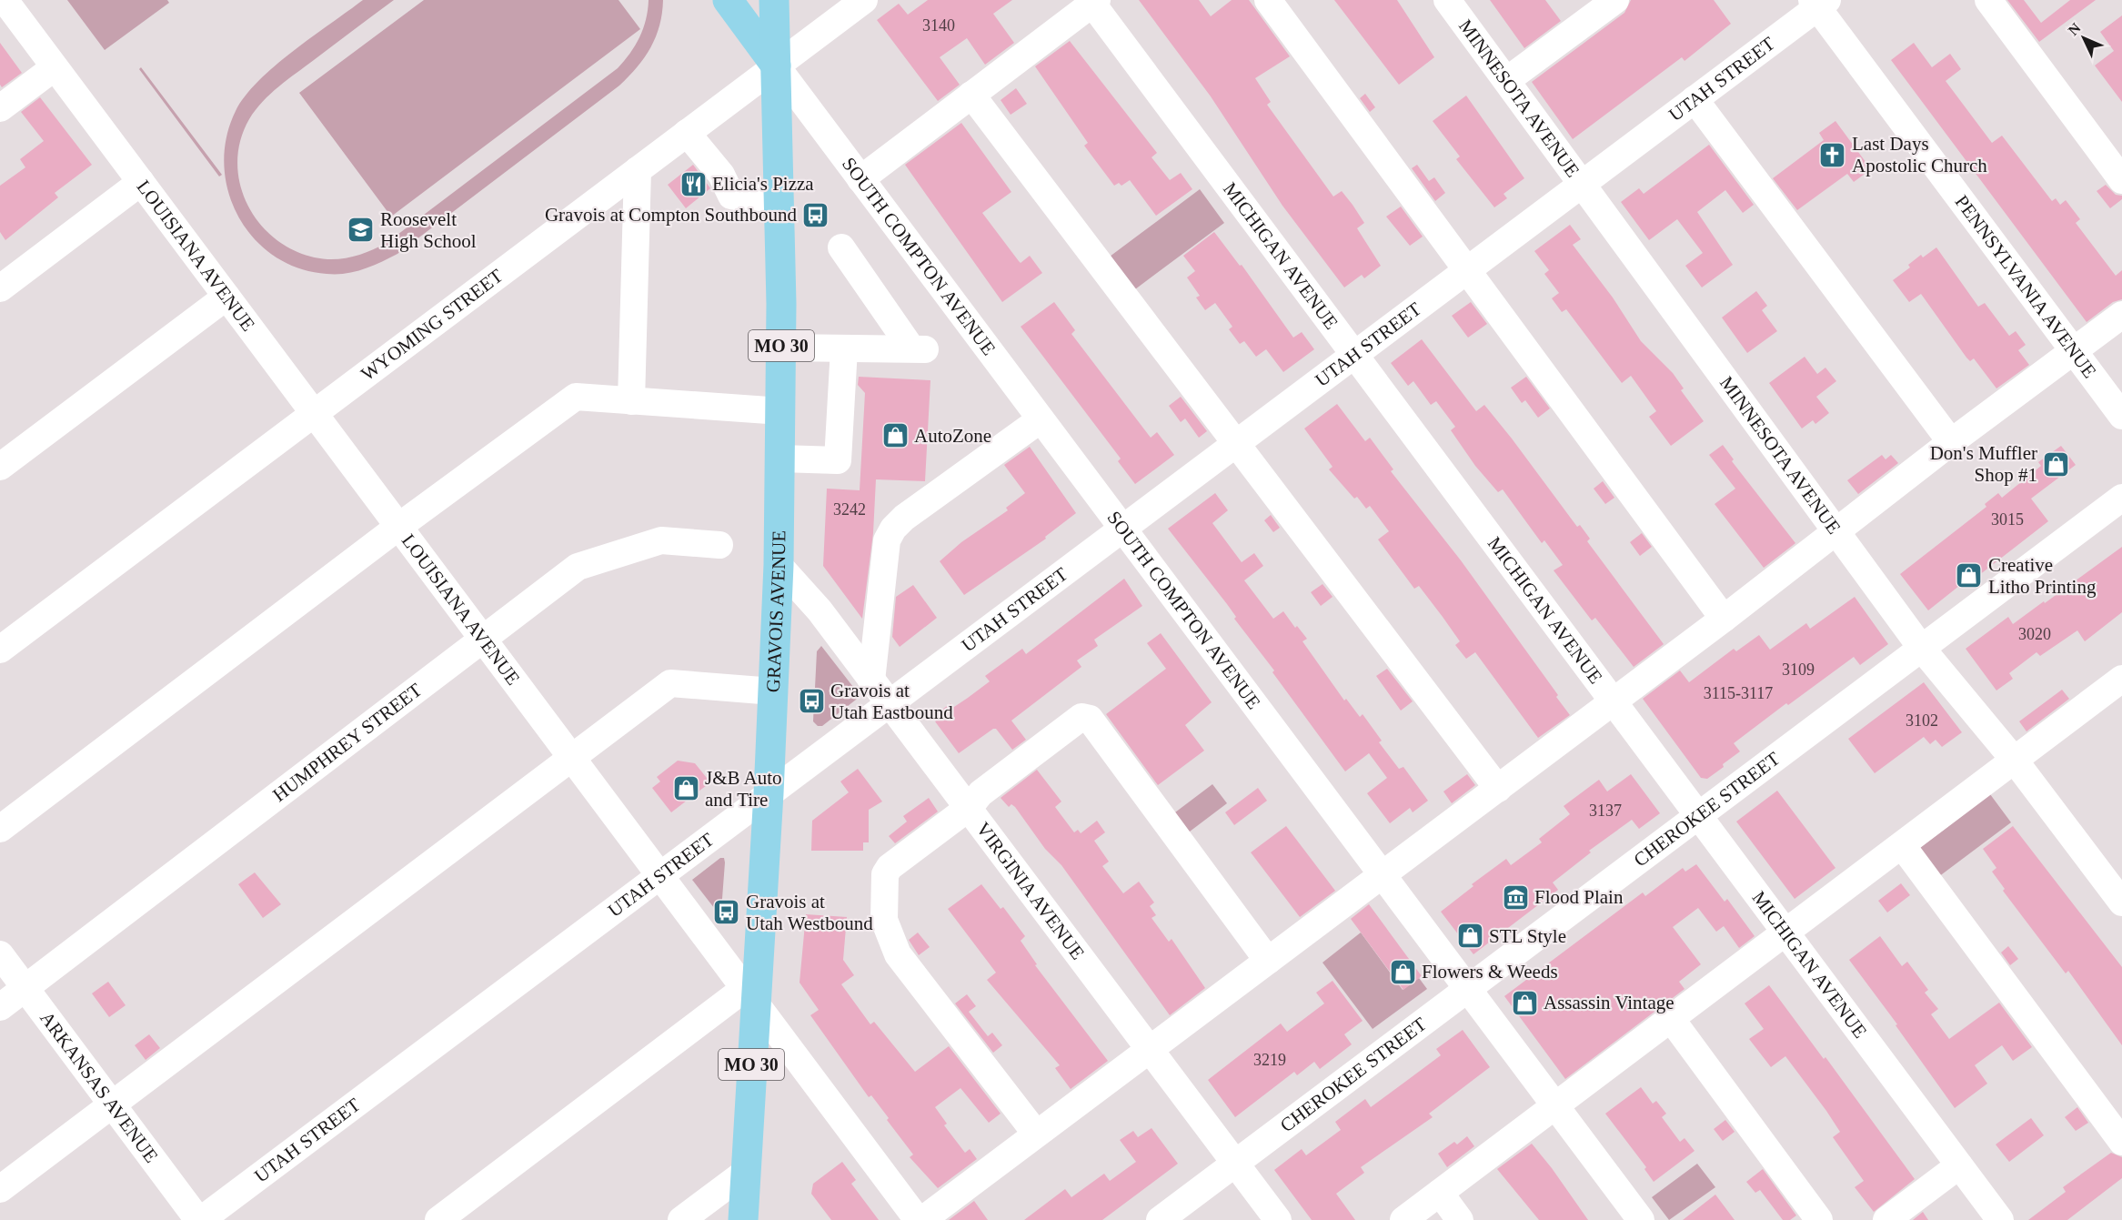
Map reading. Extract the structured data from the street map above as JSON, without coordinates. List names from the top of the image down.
{
  "streets": {
    "main road": ["SOUTH COMPTON AVENUE", "MO 30", "GRAVOIS AVENUE"],
    "street": [
      "UTAH STREET",
      "MINNESOTA AVENUE",
      "LOUISIANA AVENUE",
      "MICHIGAN AVENUE",
      "PENNSYLVANIA AVENUE",
      "WYOMING STREET",
      "HUMPHREY STREET",
      "CHEROKEE STREET",
      "VIRGINIA AVENUE",
      "ARKANSAS AVENUE"
    ]
  },
  "crossings": [
    ["UTAH STREET", "MINNESOTA AVENUE"],
    ["UTAH STREET", "LOUISIANA AVENUE"],
    ["UTAH STREET", "MICHIGAN AVENUE"],
    ["UTAH STREET", "SOUTH COMPTON AVENUE"],
    ["UTAH STREET", "PENNSYLVANIA AVENUE"],
    ["UTAH STREET", "GRAVOIS AVENUE"],
    ["UTAH STREET", "VIRGINIA AVENUE"],
    ["UTAH STREET", "ARKANSAS AVENUE"],
    ["MINNESOTA AVENUE", "CHEROKEE STREET"],
    ["LOUISIANA AVENUE", "WYOMING STREET"],
    ["LOUISIANA AVENUE", "GRAVOIS AVENUE"],
    ["LOUISIANA AVENUE", "HUMPHREY STREET"],
    ["MICHIGAN AVENUE", "CHEROKEE STREET"],
    ["SOUTH COMPTON AVENUE", "WYOMING STREET"],
    ["SOUTH COMPTON AVENUE", "GRAVOIS AVENUE"],
    ["SOUTH COMPTON AVENUE", "CHEROKEE STREET"],
    ["WYOMING STREET", "GRAVOIS AVENUE"],
    ["GRAVOIS AVENUE", "VIRGINIA AVENUE"],
    ["HUMPHREY STREET", "ARKANSAS AVENUE"],
    ["CHEROKEE STREET", "VIRGINIA AVENUE"]
  ],
  "places": {
    "church": ["Last Days Apostolic Church"],
    "restaurant": ["Elicia's Pizza"],
    "bus stop": ["Gravois at Compton Southbound", "Gravois at Utah Eastbound", "Gravois at Utah Westbound"],
    "school or university": ["Roosevelt High School"],
    "shop": [
      "AutoZone",
      "Don's Muffler Shop #1",
      "Creative Litho Printing",
      "J&B Auto and Tire",
      "STL Style",
      "Flowers & Weeds",
      "Assassin Vintage"
    ],
    "museum": ["Flood Plain"]
  },
  "house_numbers": [
    "3140",
    "3242",
    "3015",
    "3020",
    "3109",
    "3115-3117",
    "3102",
    "3137",
    "3219"
  ],
  "north": "top left"
}
